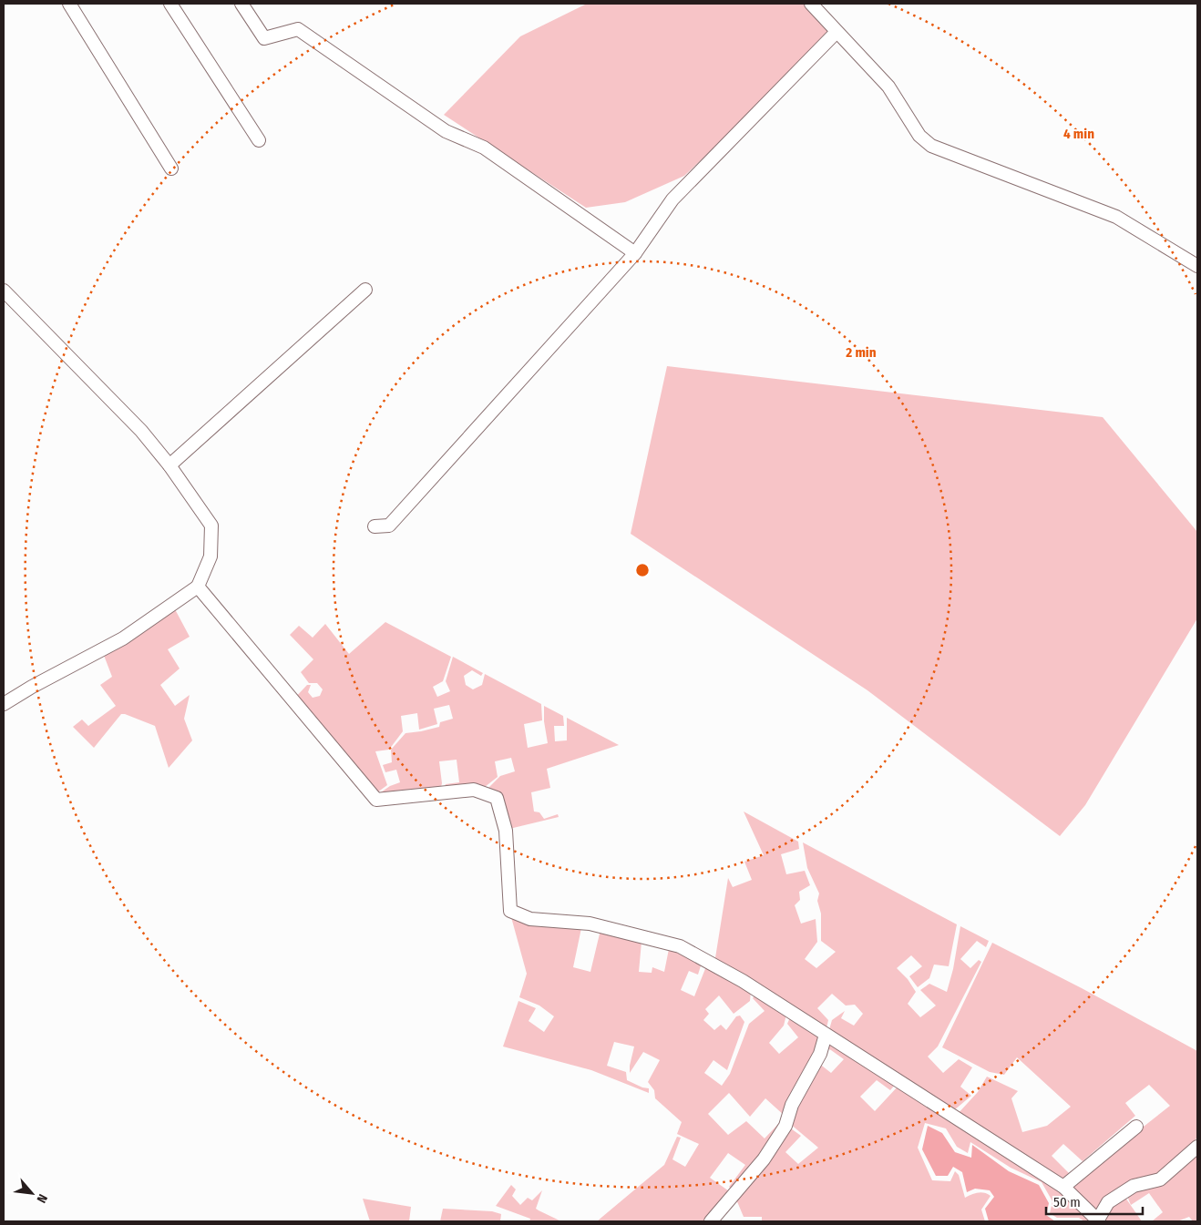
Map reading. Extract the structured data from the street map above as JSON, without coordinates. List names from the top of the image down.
{
  "scale_bar": "50 m",
  "north": "bottom right",
  "rings": ["4 min", "2 min"]
}
